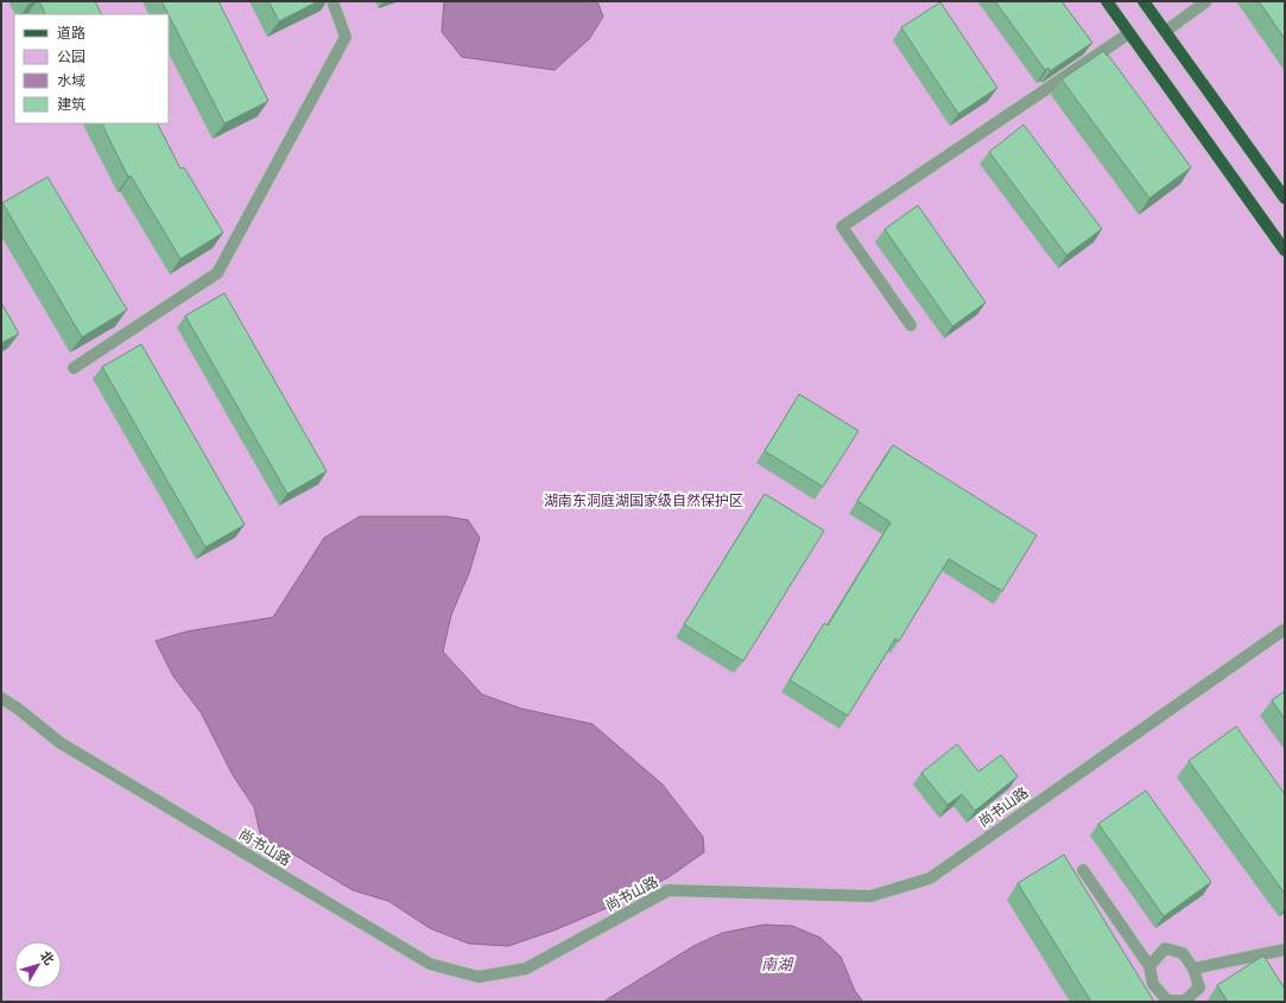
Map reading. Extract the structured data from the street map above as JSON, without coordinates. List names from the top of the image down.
{
  "streets": {
    "street": ["尚书山路"]
  },
  "water": ["南湖"],
  "parks": ["湖南东洞庭湖国家级自然保护区"],
  "legend": [
    "道路",
    "公园",
    "水域",
    "建筑"
  ],
  "north": "top right"
}
